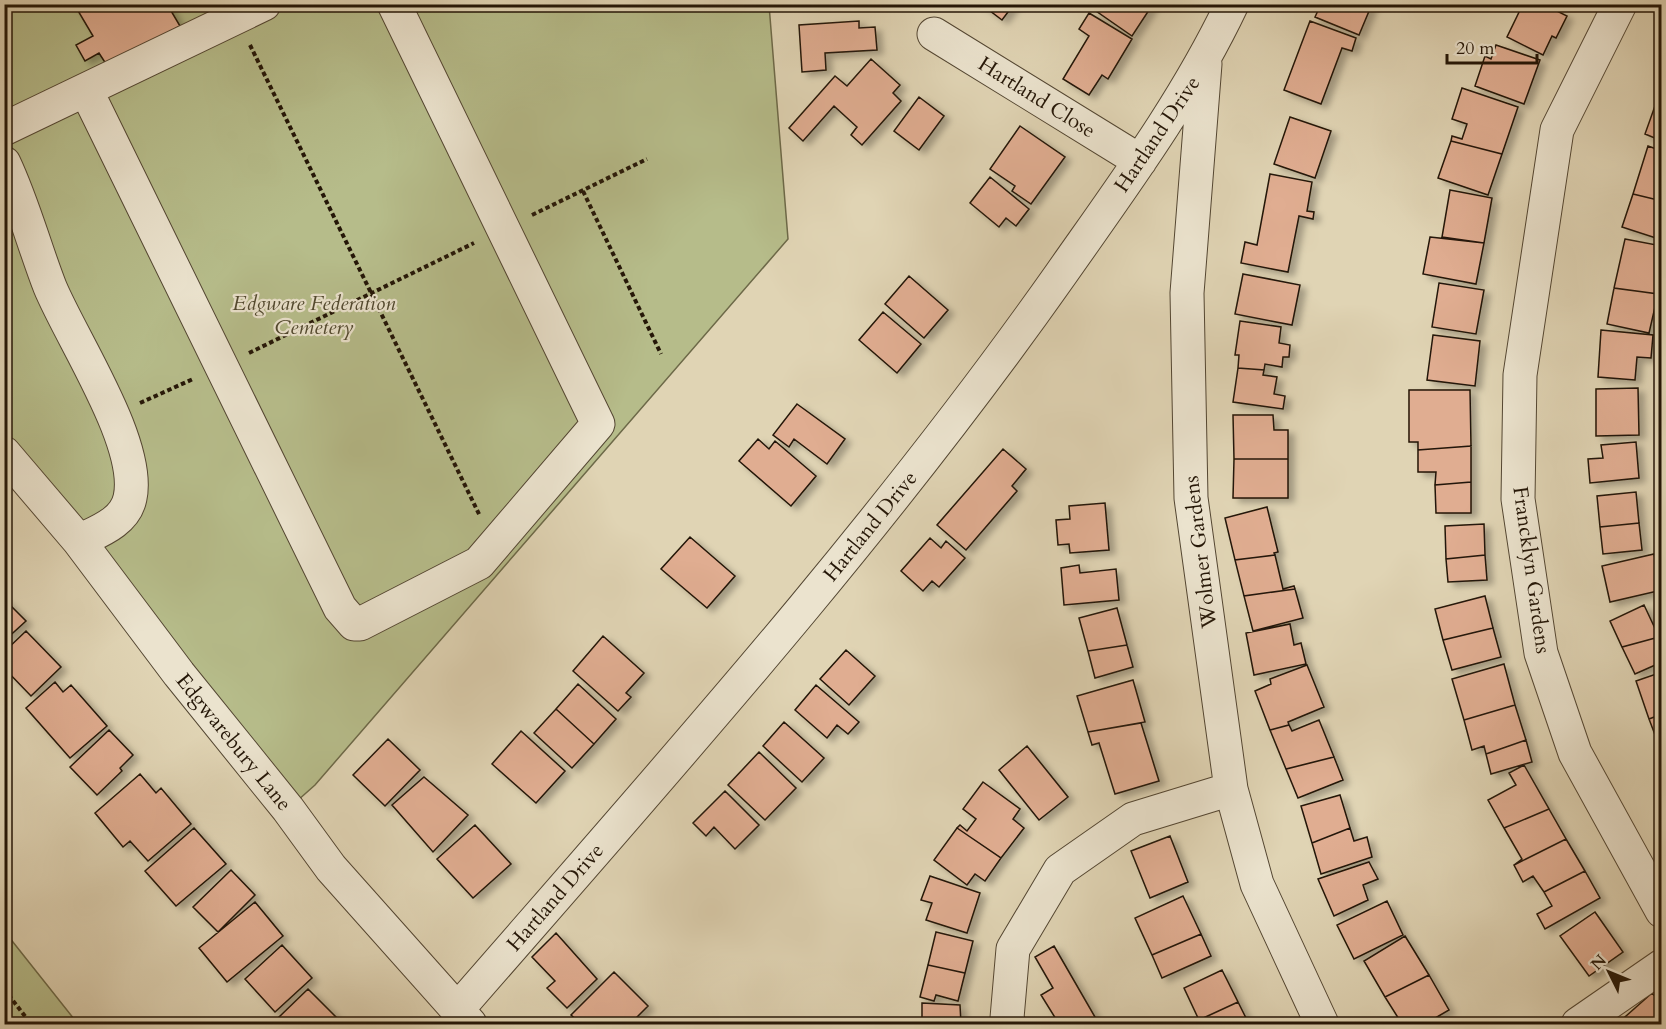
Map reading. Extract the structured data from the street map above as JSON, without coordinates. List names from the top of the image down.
{
  "streets": {
    "street": [
      "Hartland Close",
      "Hartland Drive",
      "Wolmer Gardens",
      "Francklyn Gardens",
      "Edgwarebury Lane"
    ]
  },
  "crossings": [
    ["Hartland Close", "Hartland Drive"],
    ["Hartland Drive", "Wolmer Gardens"],
    ["Hartland Drive", "Edgwarebury Lane"]
  ],
  "parks": ["Edgware Federation Cemetery"],
  "scale_bar": "20 m",
  "north": "top left"
}
